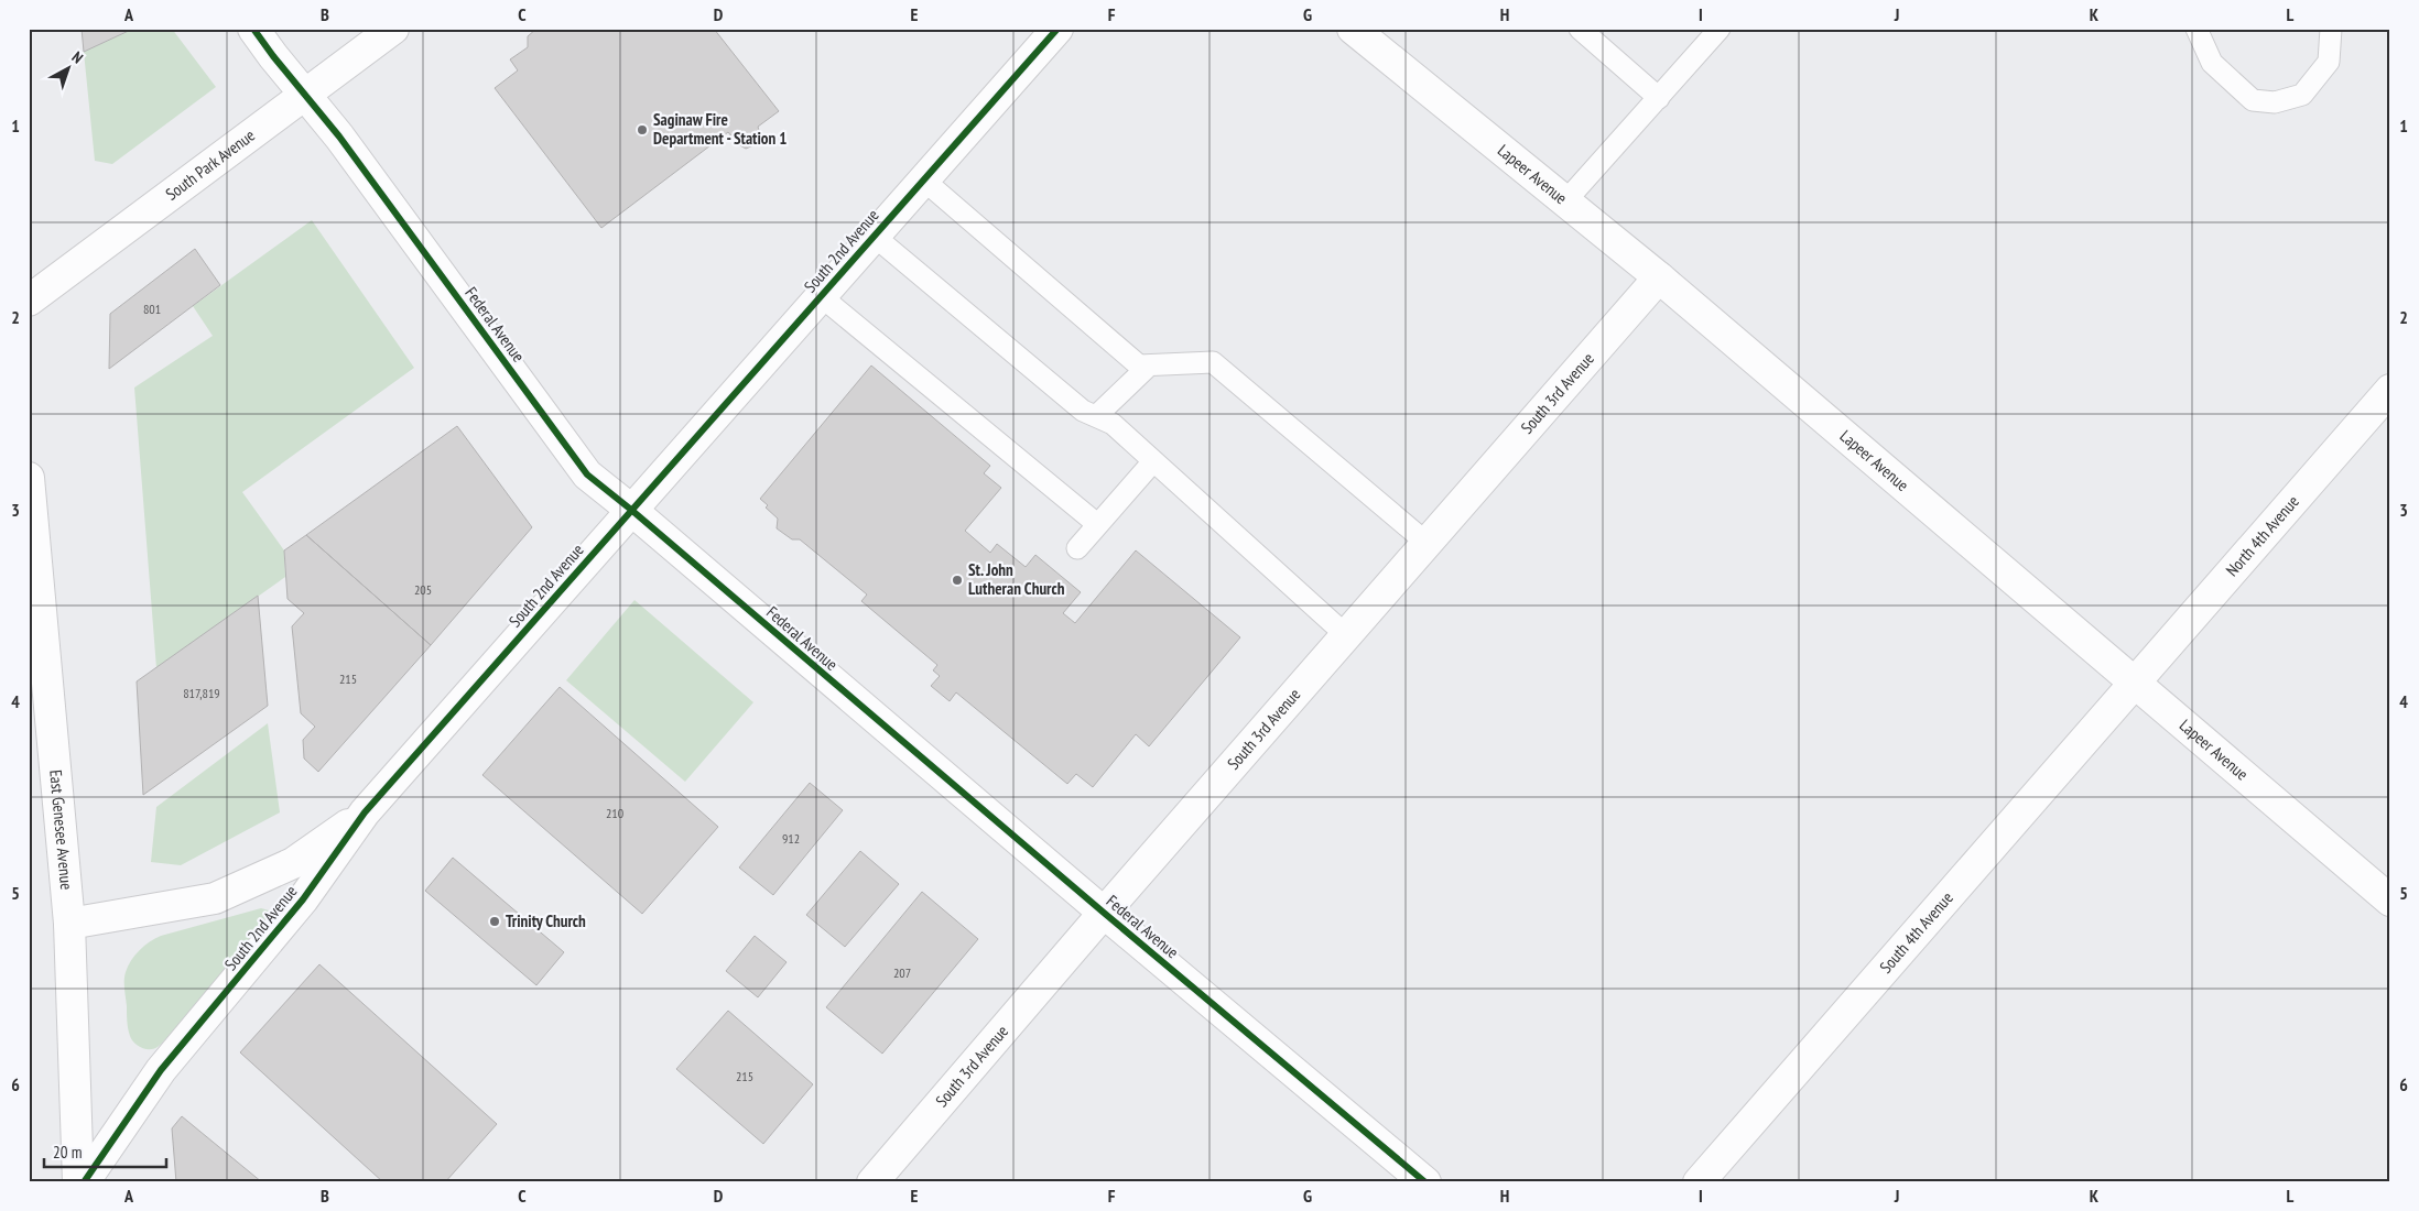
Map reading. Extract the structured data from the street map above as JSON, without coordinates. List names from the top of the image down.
{
  "streets": {
    "street": [
      "South Park Avenue",
      "Lapeer Avenue",
      "South 2nd Avenue",
      "Federal Avenue",
      "South 3rd Avenue",
      "North 4th Avenue",
      "East Genesee Avenue",
      "South 4th Avenue"
    ]
  },
  "crossings": [
    ["South Park Avenue", "Federal Avenue"],
    ["Lapeer Avenue", "South 3rd Avenue"],
    ["Lapeer Avenue", "North 4th Avenue"],
    ["Lapeer Avenue", "South 4th Avenue"],
    ["South 2nd Avenue", "Federal Avenue"],
    ["South 2nd Avenue", "East Genesee Avenue"],
    ["Federal Avenue", "South 3rd Avenue"],
    ["North 4th Avenue", "South 4th Avenue"]
  ],
  "places": ["Saginaw Fire Department - Station 1", "St. John Lutheran Church", "Trinity Church"],
  "house_numbers": [
    "801",
    "205",
    "215",
    "817,819",
    "210",
    "912",
    "207",
    "215"
  ],
  "scale_bar": "20 m",
  "north": "top right",
  "grid": {
    "columns": [
      "A",
      "B",
      "C",
      "D",
      "E",
      "F",
      "G",
      "H",
      "I",
      "J",
      "K",
      "L"
    ],
    "rows": [
      "1",
      "2",
      "3",
      "4",
      "5",
      "6"
    ]
  }
}
